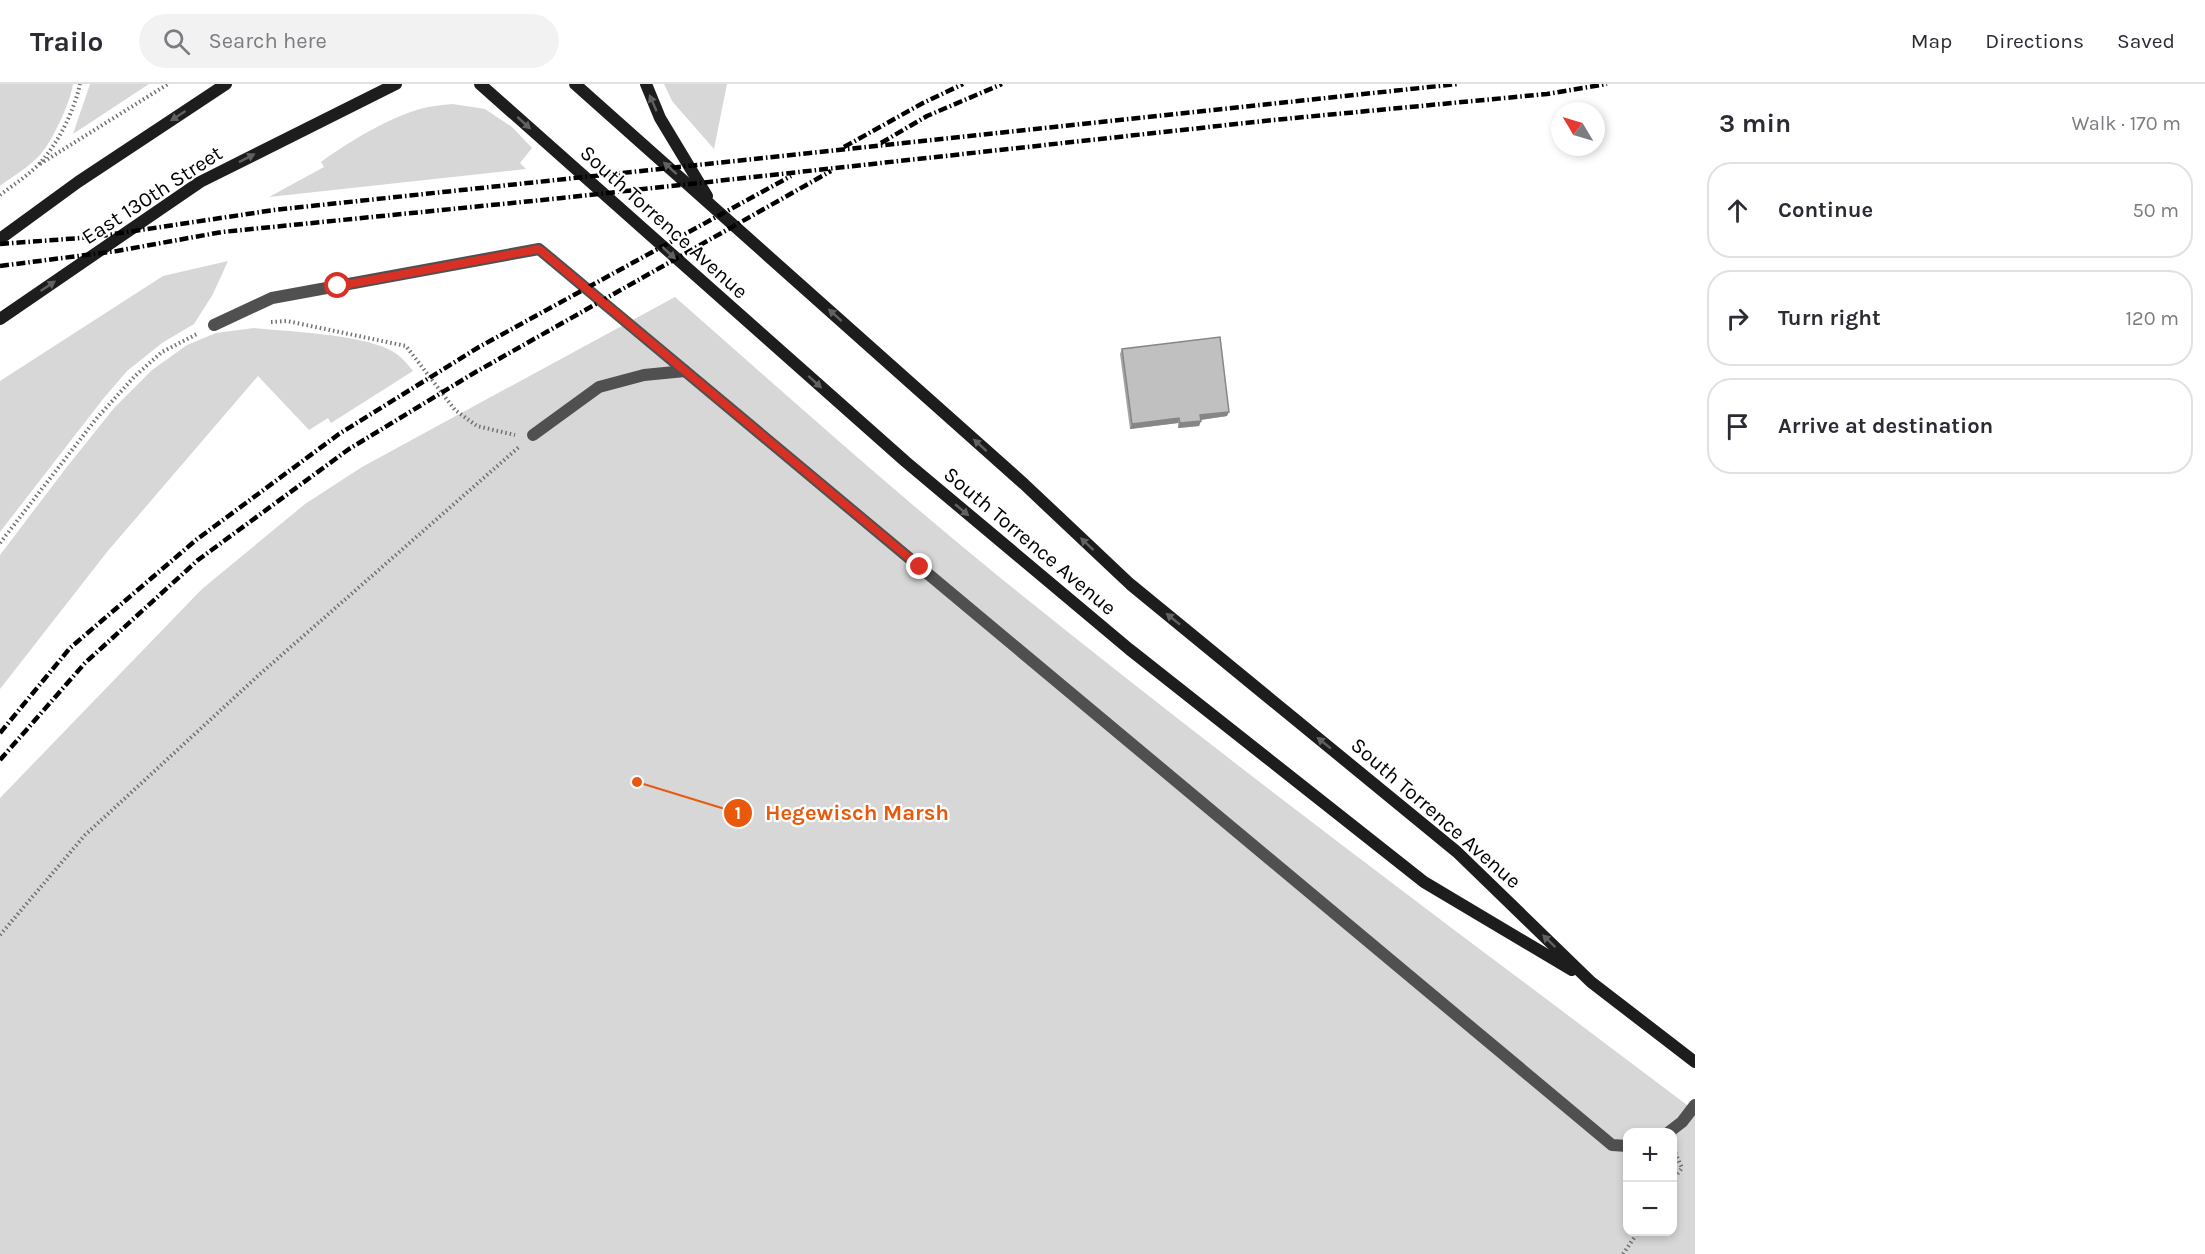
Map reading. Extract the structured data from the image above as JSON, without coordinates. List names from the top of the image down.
{
  "streets": {
    "main road": ["East 130th Street", "South Torrence Avenue"]
  },
  "places": ["Hegewisch Marsh"],
  "north": "top left",
  "page": {
    "header": "Trailo",
    "search": "Search here",
    "nav": ["Map", "Directions", "Saved"],
    "heading": ["3 min", "Walk · 170 m"],
    "list": [
      ["Continue", "50 m"],
      ["Turn right", "120 m"],
      "Arrive at destination"
    ],
    "map_buttons": ["+", "−"]
  }
}
